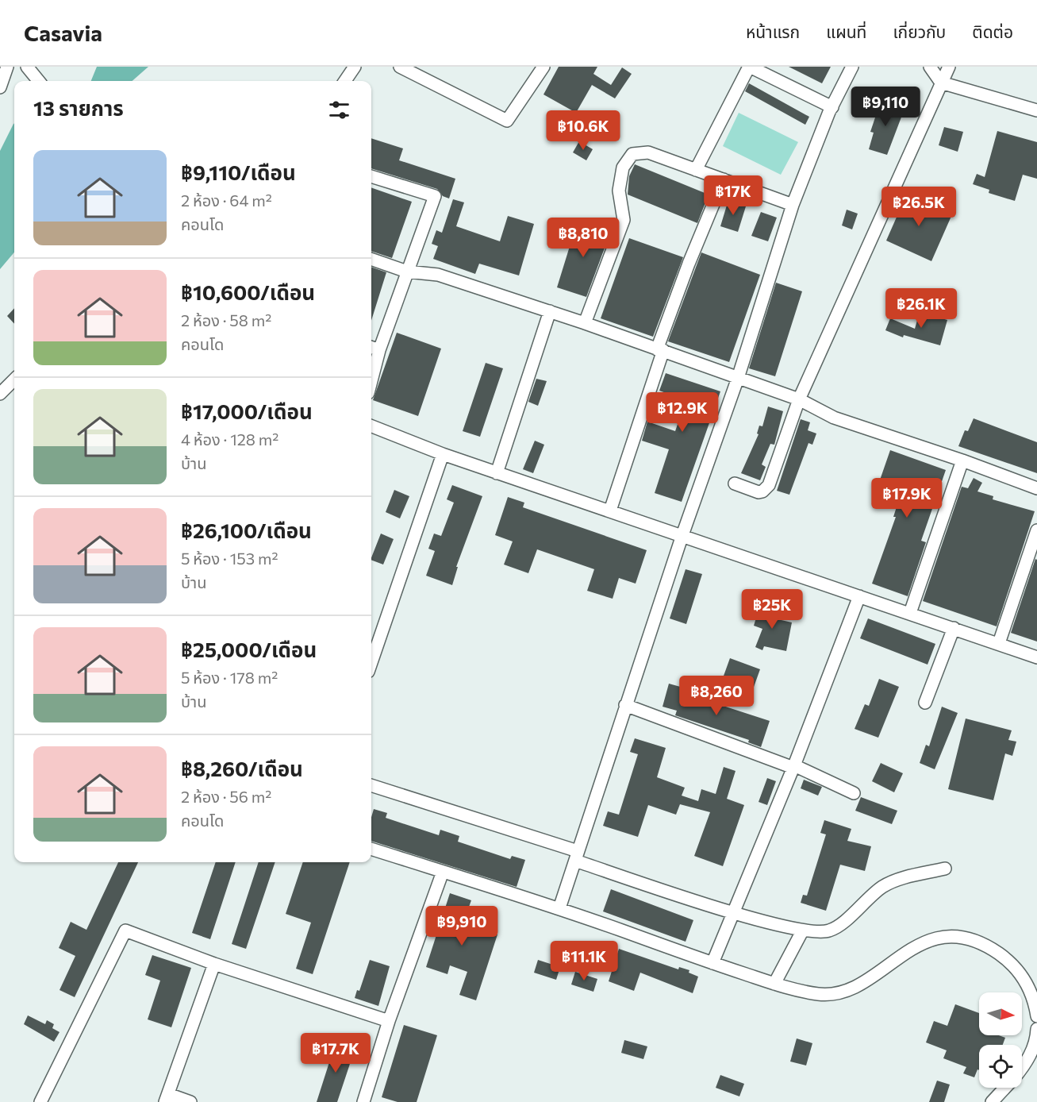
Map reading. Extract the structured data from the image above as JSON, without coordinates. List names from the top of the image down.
{
  "north": "right",
  "page": {
    "header": "Casavia",
    "nav": [
      "หน้าแรก",
      "แผนที่",
      "เกี่ยวกับ",
      "ติดต่อ"
    ],
    "heading": "13 รายการ",
    "price": [
      "฿9,110",
      "฿10.6K",
      "฿17K",
      "฿26.5K",
      "฿8,810",
      "฿26.1K",
      "฿12.9K",
      "฿17.9K",
      "฿25K",
      "฿8,260",
      "฿9,910",
      "฿11.1K",
      "฿17.7K"
    ],
    "list": [
      {
        "name": "฿9,110/เดือน",
        "note": "2 ห้อง · 64 m² · คอนโด"
      },
      {
        "name": "฿10,600/เดือน",
        "note": "2 ห้อง · 58 m² · คอนโด"
      },
      {
        "name": "฿17,000/เดือน",
        "note": "4 ห้อง · 128 m² · บ้าน"
      },
      {
        "name": "฿26,100/เดือน",
        "note": "5 ห้อง · 153 m² · บ้าน"
      },
      {
        "name": "฿25,000/เดือน",
        "note": "5 ห้อง · 178 m² · บ้าน"
      },
      {
        "name": "฿8,260/เดือน",
        "note": "2 ห้อง · 56 m² · คอนโด"
      }
    ]
  }
}
